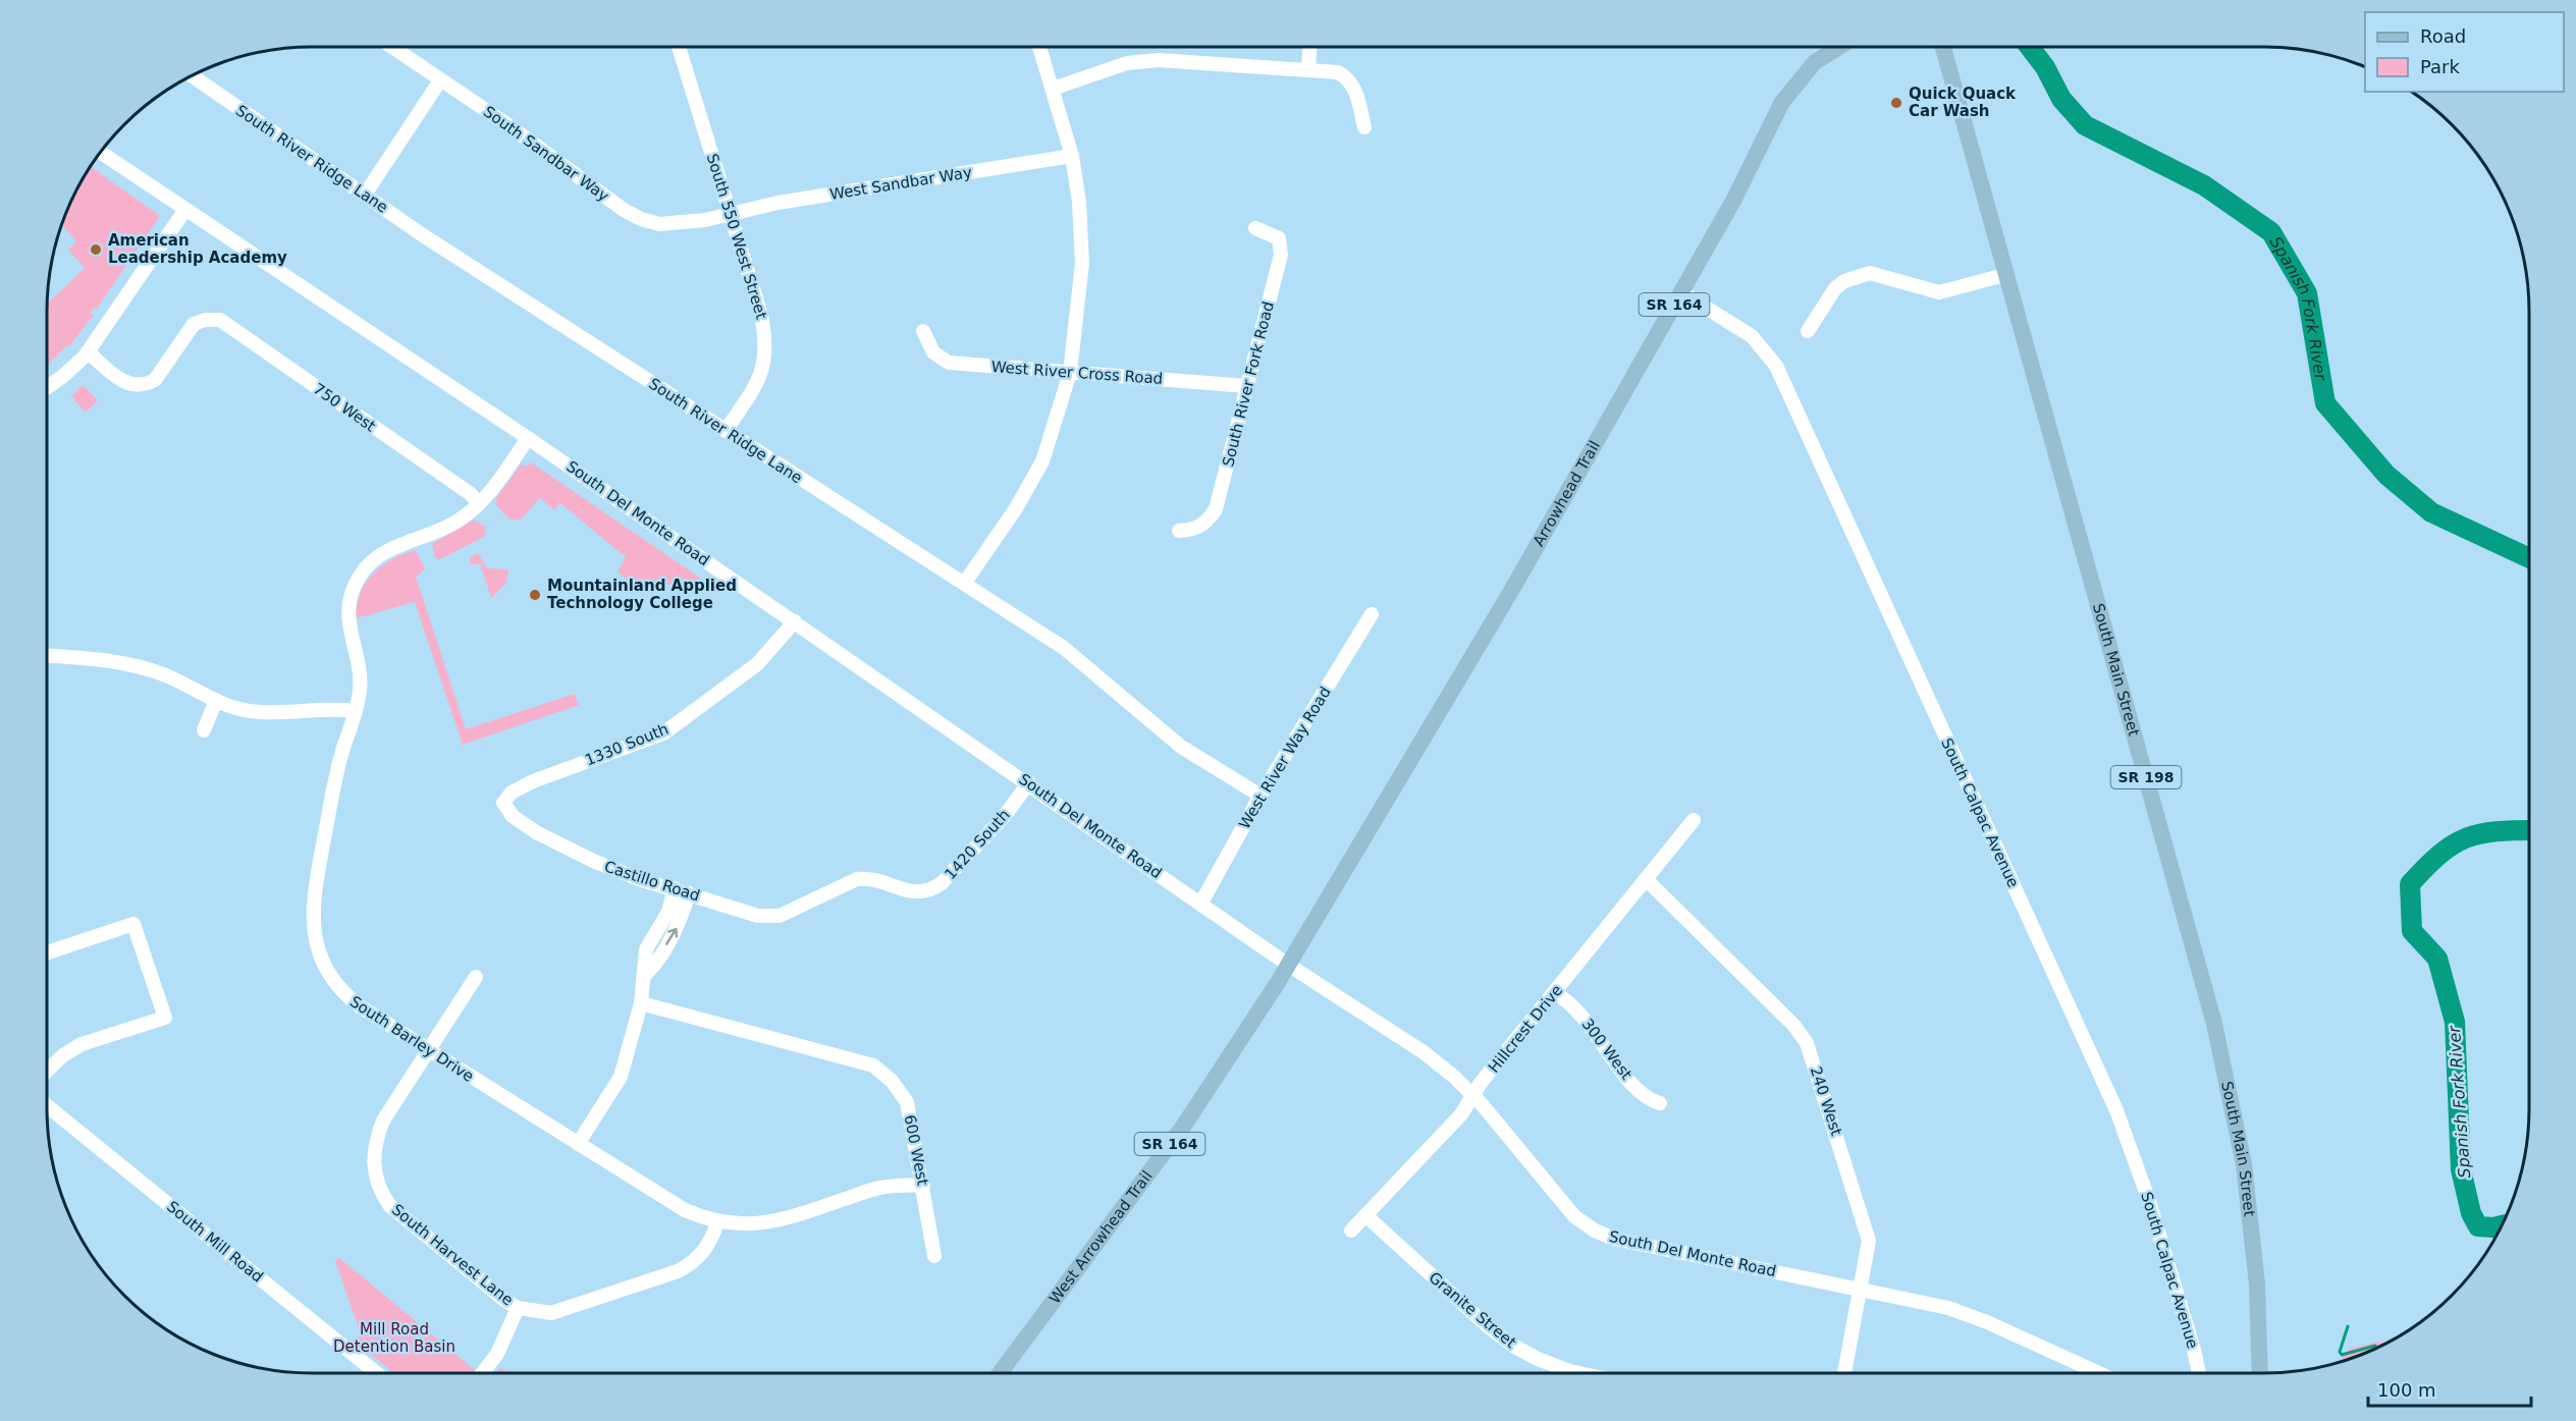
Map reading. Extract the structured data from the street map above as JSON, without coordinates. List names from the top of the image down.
{
  "streets": {
    "main road": [
      "SR 164",
      "Arrowhead Trail",
      "South Main Street",
      "SR 198",
      "West Arrowhead Trail"
    ],
    "street": [
      "South Sandbar Way",
      "South River Ridge Lane",
      "West Sandbar Way",
      "South 550 West Street",
      "West River Cross Road",
      "South River Fork Road",
      "750 West",
      "South Del Monte Road",
      "1330 South",
      "West River Way Road",
      "South Calpac Avenue",
      "1420 South",
      "Castillo Road",
      "Hillcrest Drive",
      "South Barley Drive",
      "300 West",
      "240 West",
      "600 West",
      "South Mill Road",
      "South Harvest Lane",
      "Granite Street"
    ]
  },
  "crossings": [
    ["South Sandbar Way", "West Sandbar Way"],
    ["South Sandbar Way", "South 550 West Street"],
    ["South River Ridge Lane", "South 550 West Street"],
    ["South River Ridge Lane", "West River Way Road"],
    ["West Sandbar Way", "South 550 West Street"],
    ["West River Cross Road", "South River Fork Road"],
    ["750 West", "South Barley Drive"],
    ["Arrowhead Trail", "South Del Monte Road"],
    ["Arrowhead Trail", "South Calpac Avenue"],
    ["Arrowhead Trail", "West Arrowhead Trail"],
    ["South Del Monte Road", "1330 South"],
    ["South Del Monte Road", "West River Way Road"],
    ["South Del Monte Road", "1420 South"],
    ["South Del Monte Road", "Hillcrest Drive"],
    ["South Del Monte Road", "240 West"],
    ["South Del Monte Road", "West Arrowhead Trail"],
    ["1330 South", "Castillo Road"],
    ["1420 South", "Castillo Road"],
    ["Hillcrest Drive", "300 West"],
    ["Hillcrest Drive", "240 West"],
    ["Hillcrest Drive", "Granite Street"],
    ["South Barley Drive", "600 West"],
    ["South Barley Drive", "South Harvest Lane"]
  ],
  "water": ["Spanish Fork River"],
  "parks": ["Mill Road Detention Basin"],
  "places": ["Quick Quack Car Wash", "American Leadership Academy", "Mountainland Applied Technology College"],
  "legend": ["Road", "Park"],
  "scale_bar": "100 m"
}
